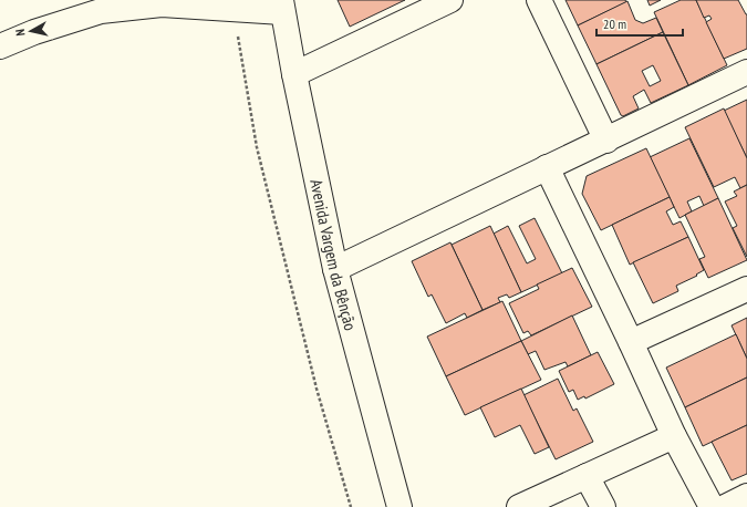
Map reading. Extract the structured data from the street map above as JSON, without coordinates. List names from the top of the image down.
{
  "streets": {
    "street": ["Avenida Vargem da Bênção"]
  },
  "scale_bar": "20 m",
  "north": "left"
}
